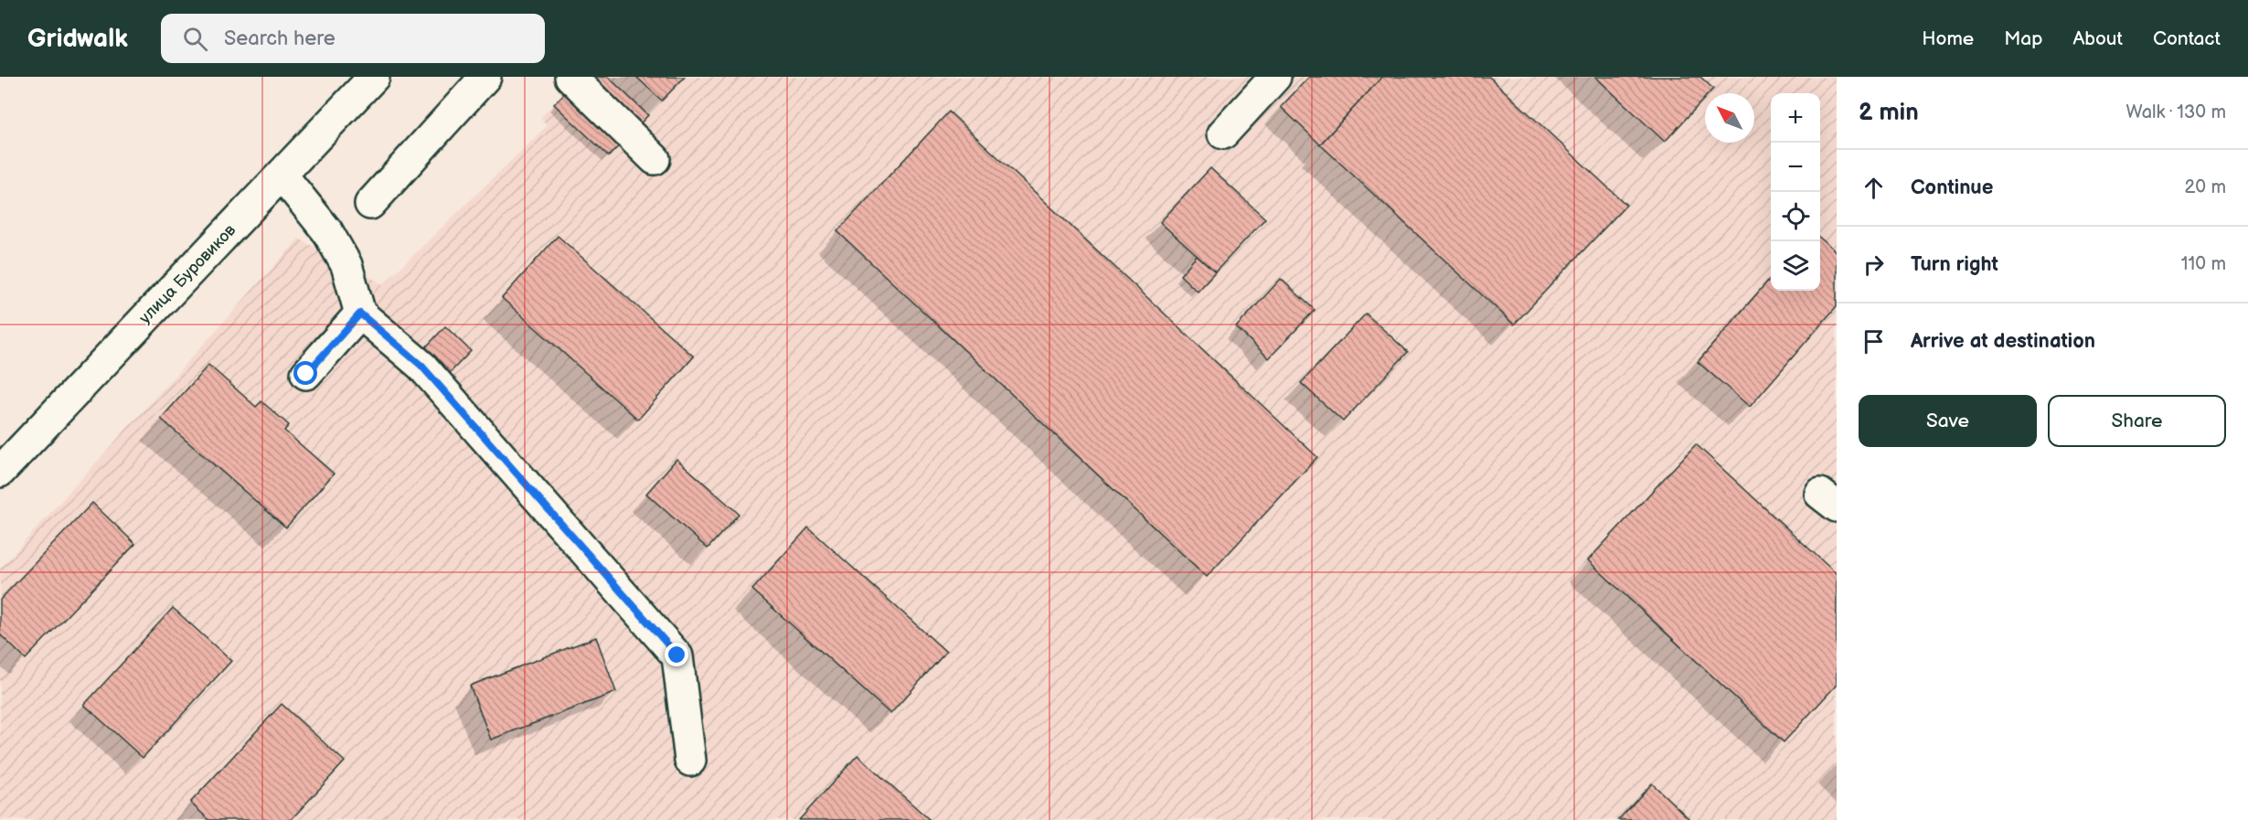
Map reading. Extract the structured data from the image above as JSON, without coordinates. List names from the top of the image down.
{
  "streets": {
    "street": ["улица Буровиков"]
  },
  "north": "top left",
  "page": {
    "header": "Gridwalk",
    "search": "Search here",
    "nav": [
      "Home",
      "Map",
      "About",
      "Contact"
    ],
    "heading": ["2 min", "Walk · 130 m"],
    "map_buttons": ["+", "−"],
    "list": [
      ["Continue", "20 m"],
      ["Turn right", "110 m"],
      "Arrive at destination"
    ],
    "buttons": ["Save", "Share"]
  }
}
